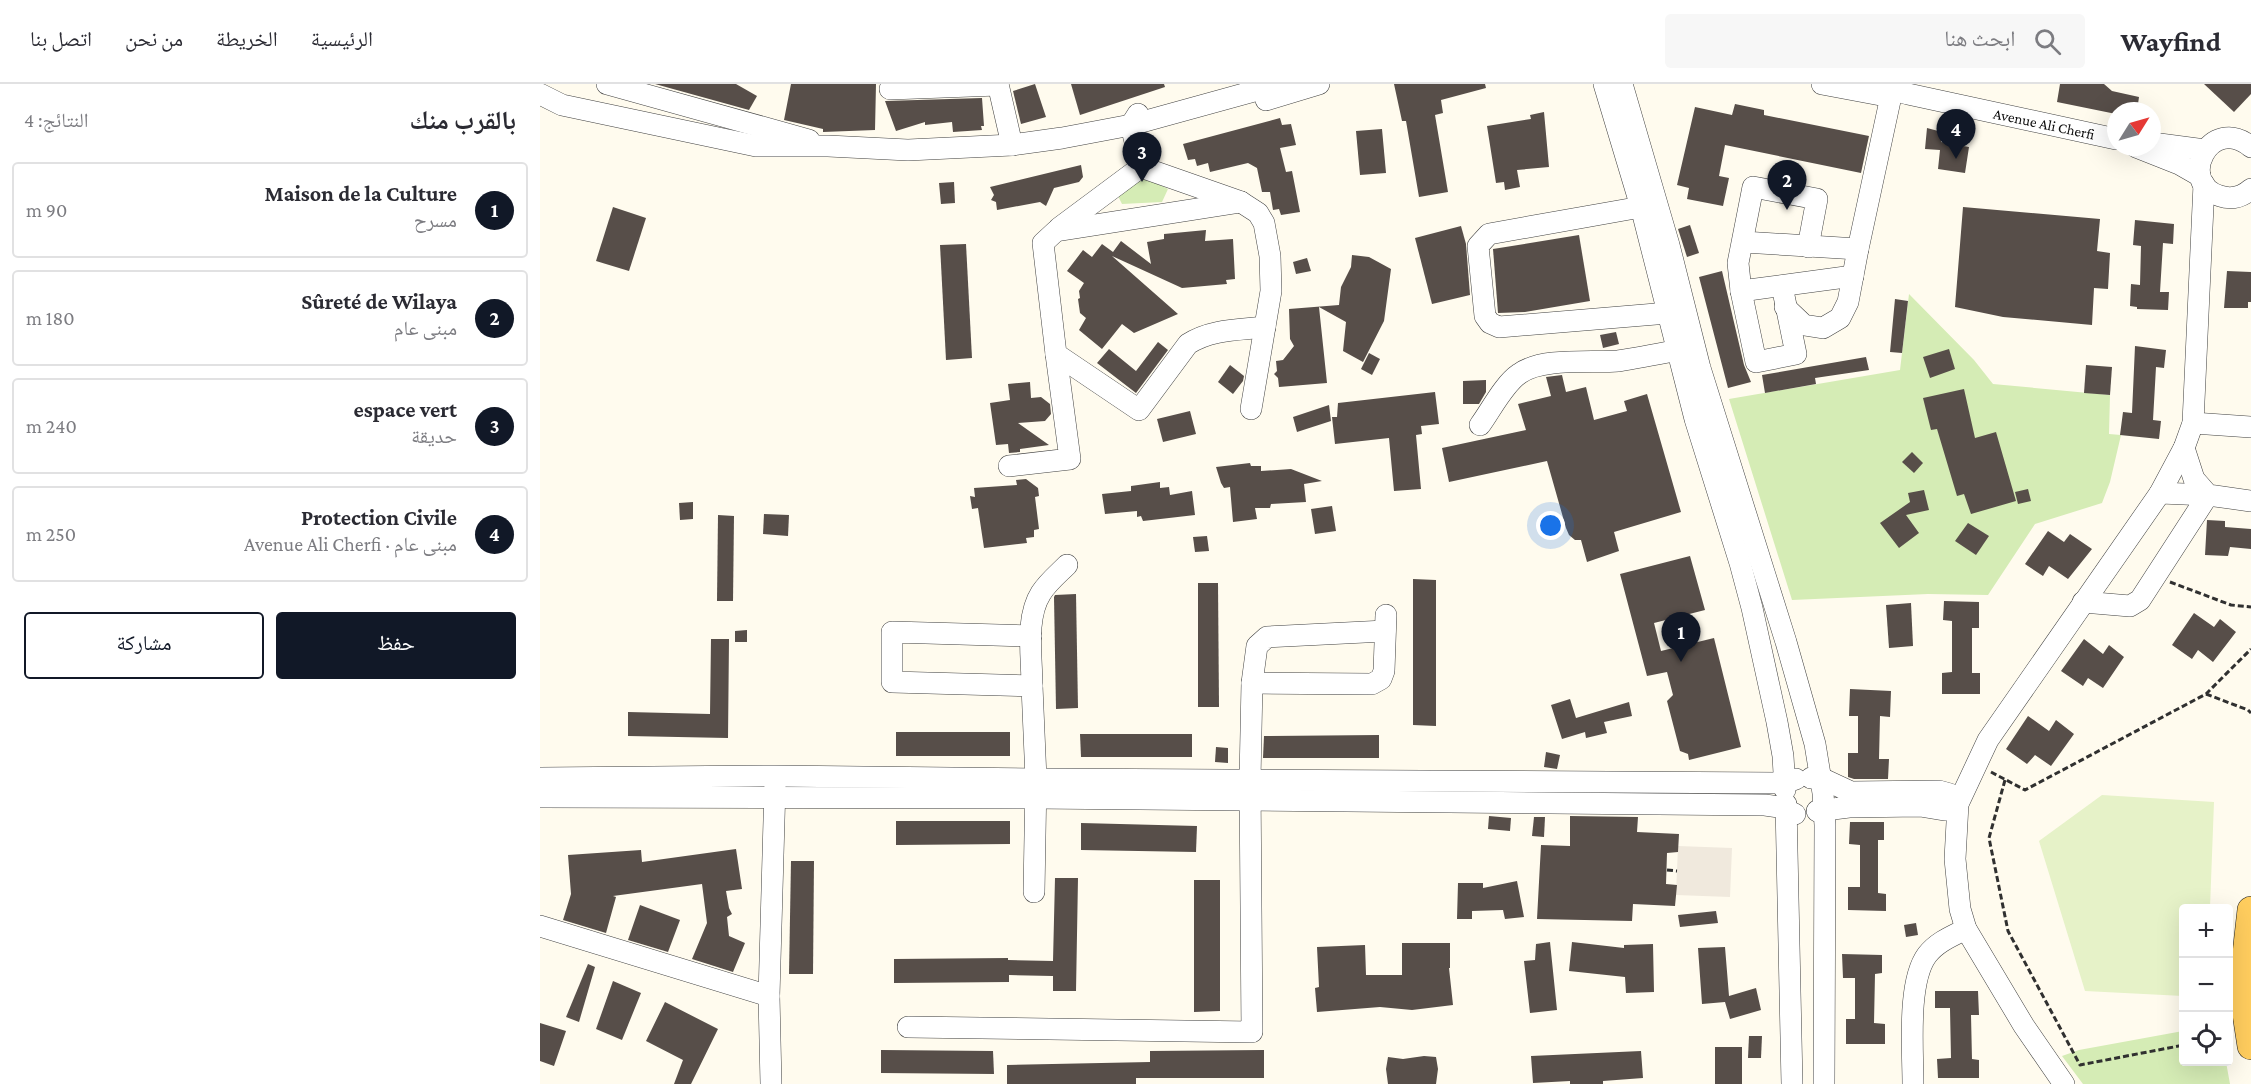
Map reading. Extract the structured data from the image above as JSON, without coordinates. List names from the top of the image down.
{
  "streets": {
    "street": ["Avenue Ali Cherfi"]
  },
  "north": "top right",
  "page": {
    "header": "Wayfind",
    "search": "ابحث هنا",
    "nav": [
      "الرئيسية",
      "الخريطة",
      "من نحن",
      "اتصل بنا"
    ],
    "heading": ["بالقرب منك", "النتائج: 4"],
    "pins": [
      "4",
      "3",
      "2",
      "1"
    ],
    "list": [
      {
        "mark": "1",
        "name": "Maison de la Culture",
        "note": "مسرح",
        "value": "90 m"
      },
      {
        "mark": "2",
        "name": "Sûreté de Wilaya",
        "note": "مبنى عام",
        "value": "180 m"
      },
      {
        "mark": "3",
        "name": "espace vert",
        "note": "حديقة",
        "value": "240 m"
      },
      {
        "mark": "4",
        "name": "Protection Civile",
        "note": "مبنى عام · Avenue Ali Cherfi",
        "value": "250 m"
      }
    ],
    "buttons": ["حفظ", "مشاركة"],
    "map_buttons": ["+", "−"]
  }
}
